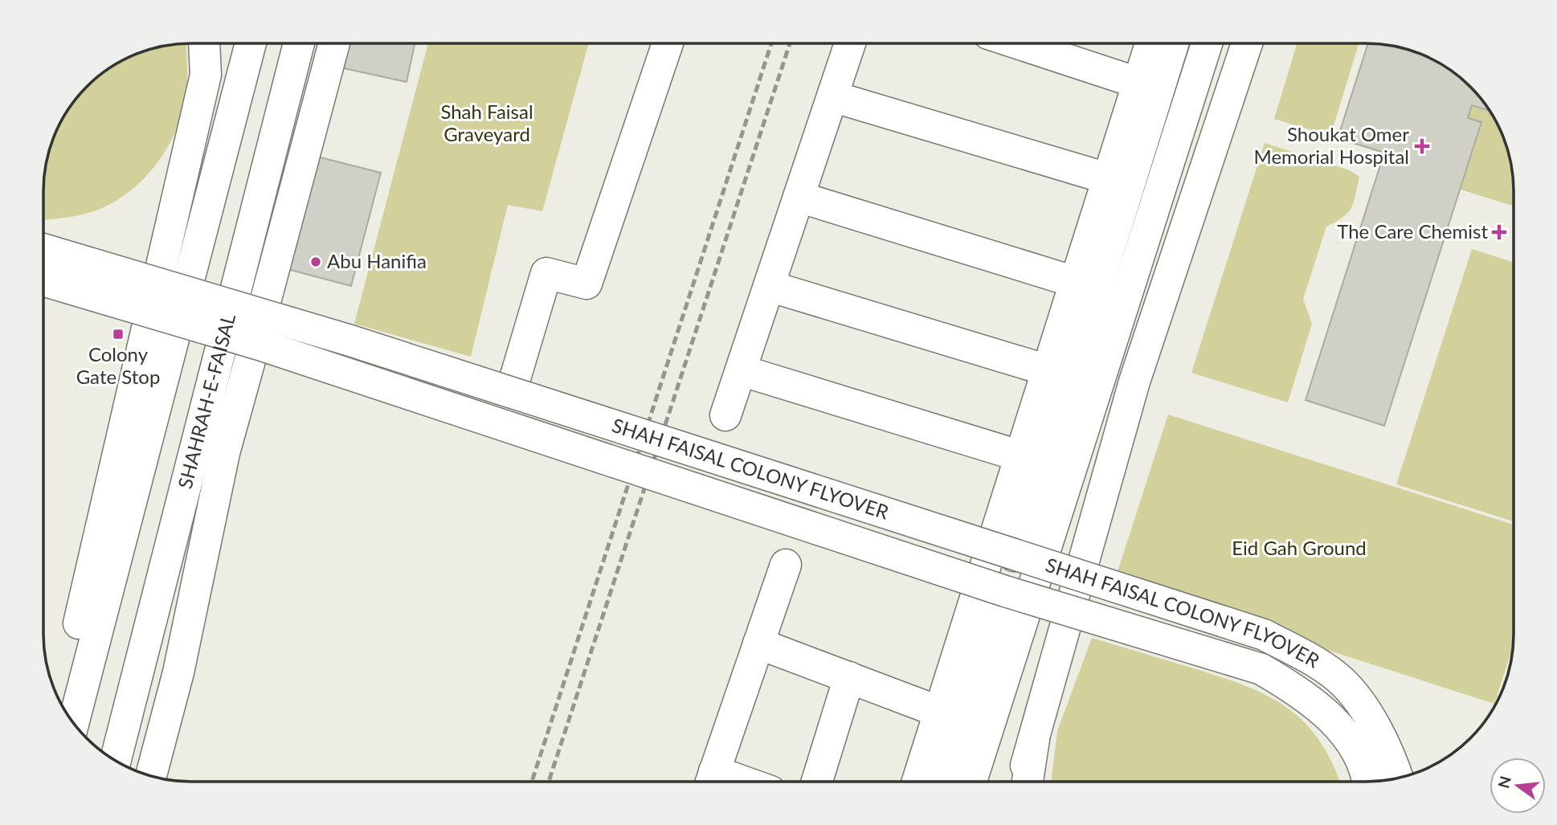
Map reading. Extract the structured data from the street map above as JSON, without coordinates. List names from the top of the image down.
{
  "streets": {
    "main road": ["SHAHRAH-E-FAISAL", "SHAH FAISAL COLONY FLYOVER"]
  },
  "parks": ["Shah Faisal Graveyard", "Eid Gah Ground"],
  "places": {
    "health": ["Shoukat Omer Memorial Hospital", "The Care Chemist"],
    "other": ["Abu Hanifia"],
    "transit": ["Colony Gate Stop"]
  },
  "north": "left"
}
